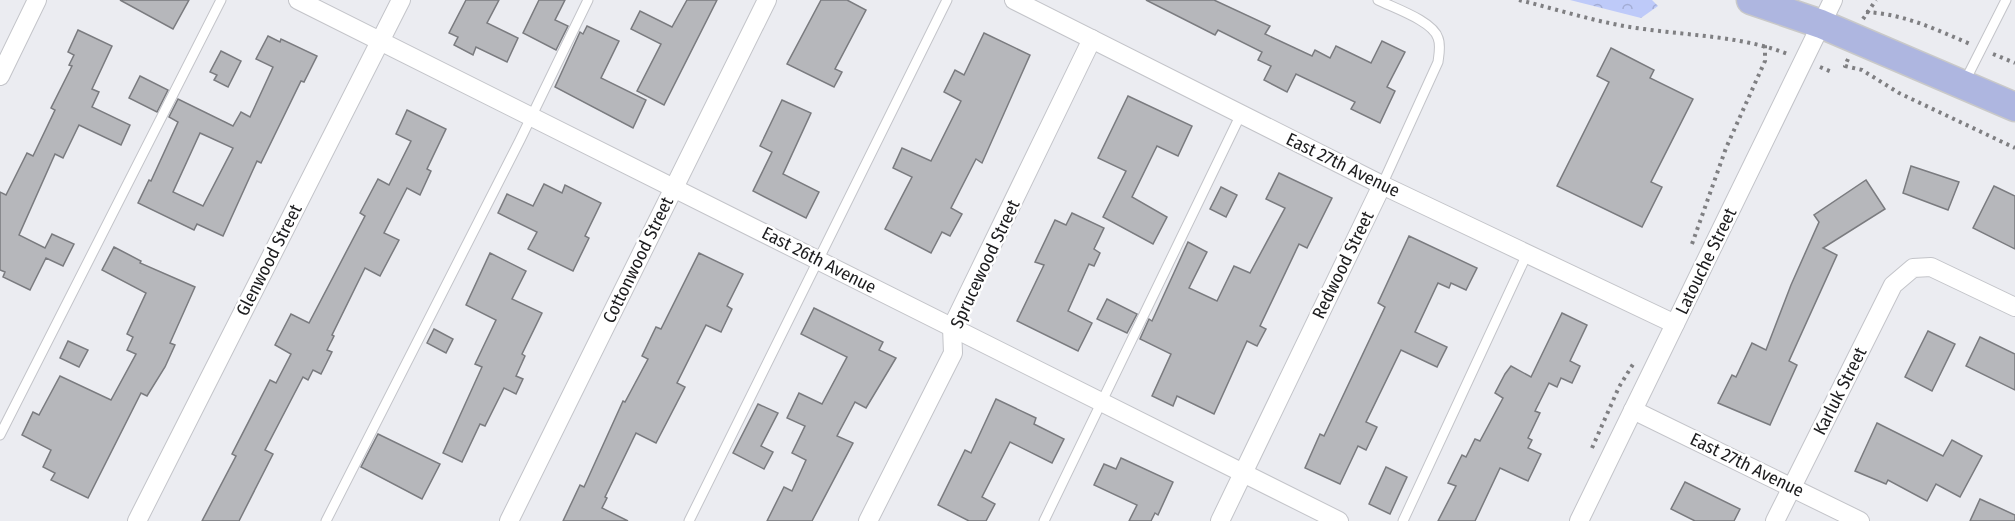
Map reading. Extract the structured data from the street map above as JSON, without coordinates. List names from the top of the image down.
{
  "streets": {
    "street": [
      "East 27th Avenue",
      "Glenwood Street",
      "Cottonwood Street",
      "East 26th Avenue",
      "Latouche Street",
      "Sprucewood Street",
      "Redwood Street",
      "Karluk Street"
    ]
  },
  "crossings": [
    ["East 27th Avenue", "Latouche Street"],
    ["East 27th Avenue", "Sprucewood Street"],
    ["East 27th Avenue", "Redwood Street"],
    ["East 27th Avenue", "Karluk Street"],
    ["Glenwood Street", "East 26th Avenue"],
    ["Cottonwood Street", "East 26th Avenue"],
    ["East 26th Avenue", "Sprucewood Street"],
    ["East 26th Avenue", "Redwood Street"]
  ]
}
